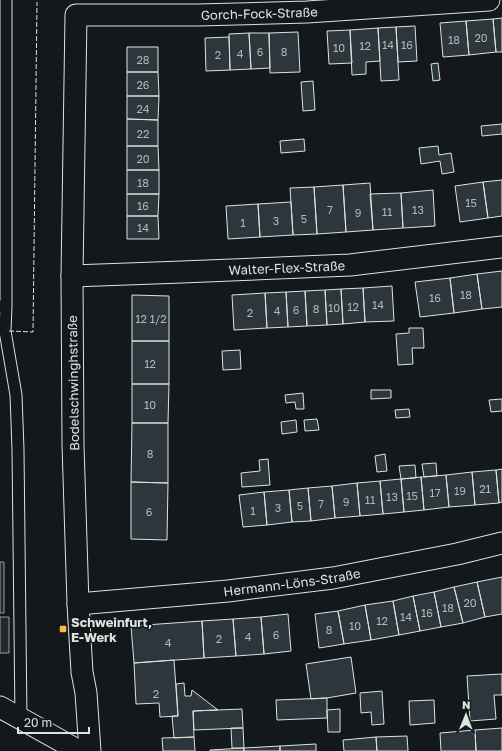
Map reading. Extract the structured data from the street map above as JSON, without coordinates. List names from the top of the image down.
{
  "streets": {
    "street": [
      "Gorch-Fock-Straße",
      "Walter-Flex-Straße",
      "Bodelschwinghstraße",
      "Hermann-Löns-Straße"
    ]
  },
  "crossings": [
    ["Gorch-Fock-Straße", "Bodelschwinghstraße"],
    ["Walter-Flex-Straße", "Bodelschwinghstraße"],
    ["Bodelschwinghstraße", "Hermann-Löns-Straße"]
  ],
  "places": {
    "transit": ["Schweinfurt, E-Werk"]
  },
  "house_numbers": [
    "20",
    "18",
    "14",
    "16",
    "12",
    "10",
    "6",
    "8",
    "4",
    "2",
    "28",
    "26",
    "24",
    "22",
    "20",
    "18",
    "15",
    "16",
    "7",
    "13",
    "11",
    "9",
    "5",
    "3",
    "1",
    "14",
    "18",
    "16",
    "14",
    "12",
    "10",
    "8",
    "6",
    "4",
    "2",
    "12 1/2",
    "12",
    "10",
    "8",
    "21",
    "19",
    "17",
    "15",
    "13",
    "11",
    "9",
    "7",
    "5",
    "3",
    "1",
    "6",
    "20",
    "18",
    "16",
    "14",
    "12",
    "10",
    "8",
    "6",
    "4",
    "2",
    "4",
    "2"
  ],
  "scale_bar": "20 m",
  "north": "top"
}
